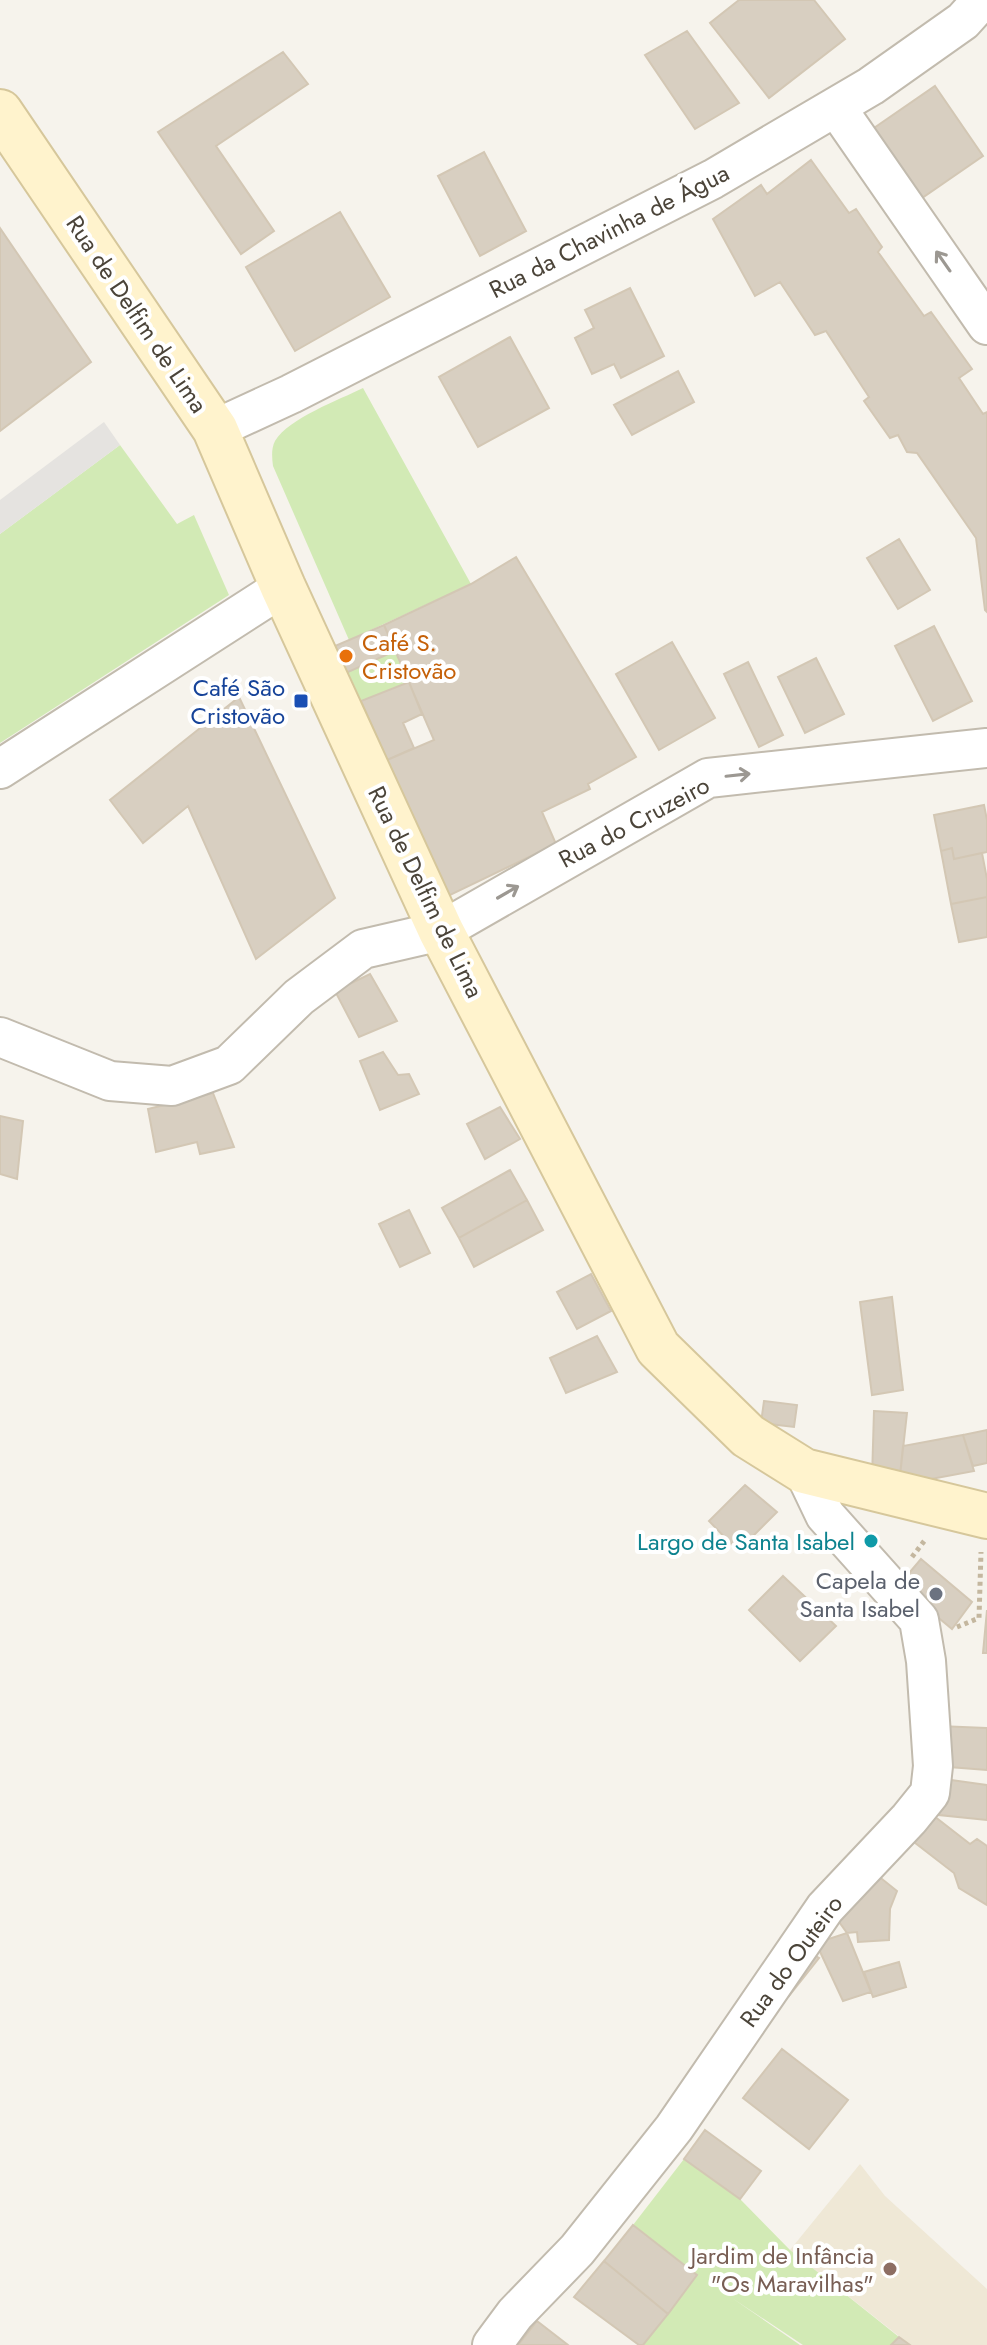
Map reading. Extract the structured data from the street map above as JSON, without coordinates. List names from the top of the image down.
{
  "streets": {
    "main road": ["Rua de Delfim de Lima"],
    "street": ["Rua da Chavinha de Água", "Rua do Cruzeiro", "Rua do Outeiro"]
  },
  "crossings": [
    ["Rua da Chavinha de Água", "Rua de Delfim de Lima"],
    ["Rua de Delfim de Lima", "Rua do Cruzeiro"],
    ["Rua de Delfim de Lima", "Rua do Outeiro"]
  ],
  "one_way": ["Rua do Cruzeiro"],
  "places": {
    "other": [
      "Café S. Cristovão",
      "Largo de Santa Isabel",
      "Capela de Santa Isabel",
      "Jardim de Infância \"Os Maravilhas\""
    ],
    "transit": ["Café São Cristovão"]
  }
}
